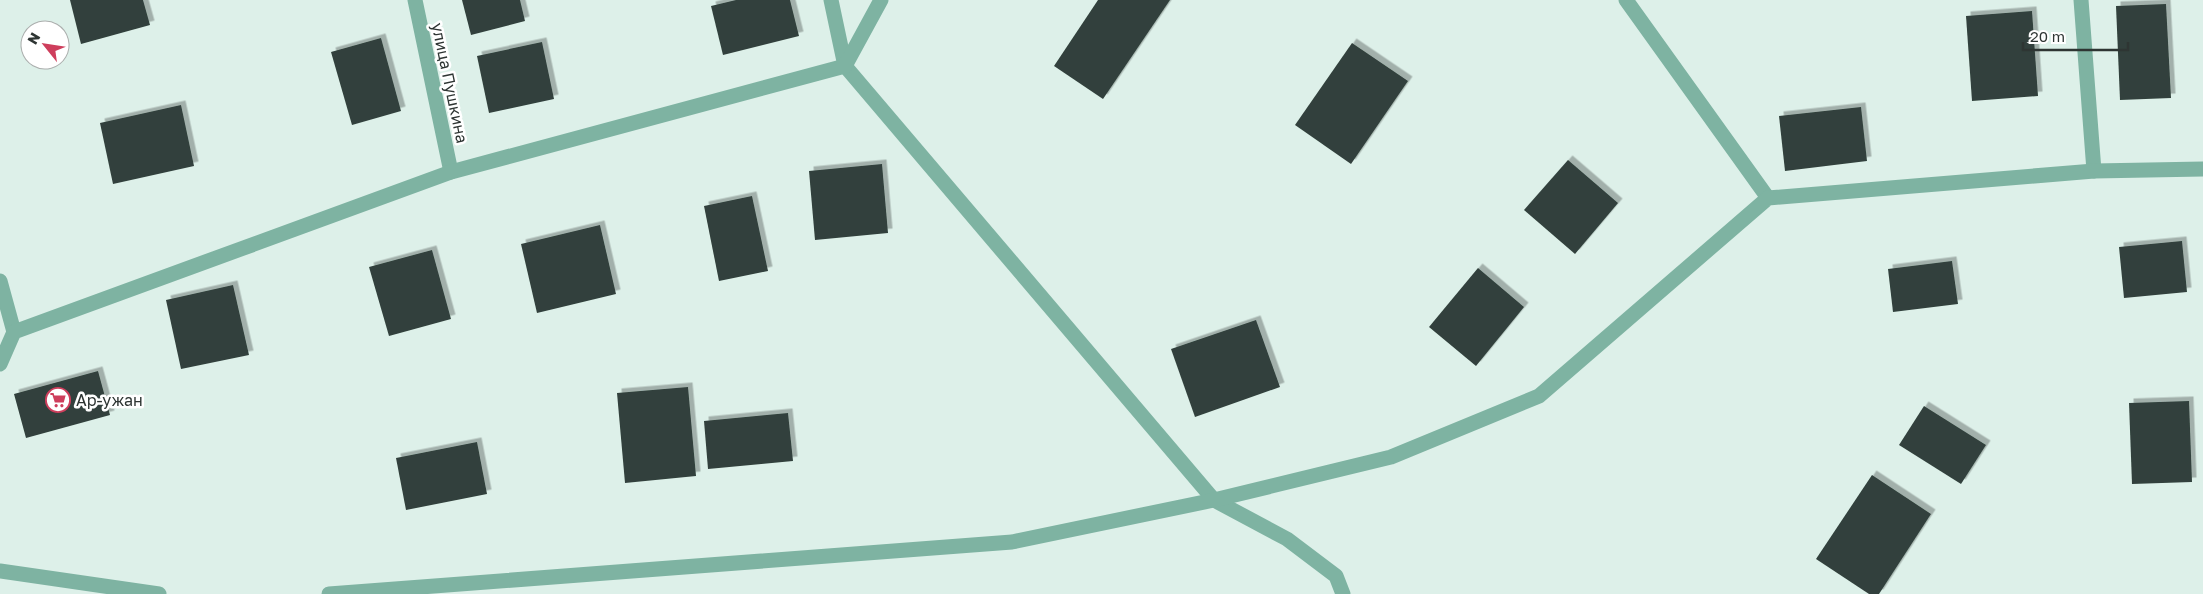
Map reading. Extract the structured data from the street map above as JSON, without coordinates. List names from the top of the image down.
{
  "streets": {
    "street": ["улица Пушкина"]
  },
  "places": {
    "supermarket": ["Ар-ужан"]
  },
  "scale_bar": "20 m",
  "north": "top left"
}
